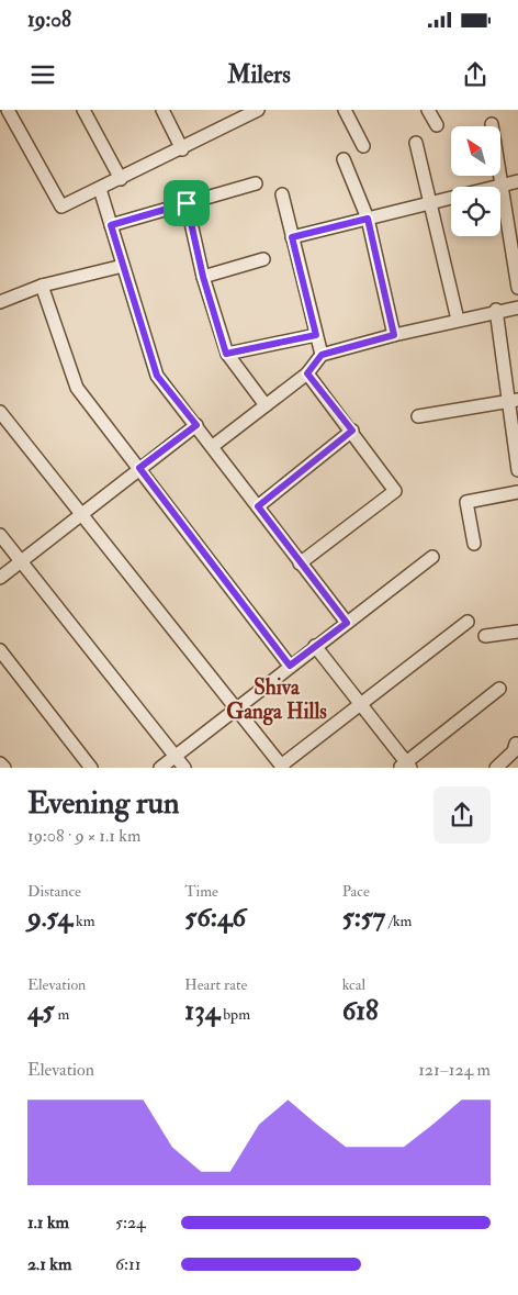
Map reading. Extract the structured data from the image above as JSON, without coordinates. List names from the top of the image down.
{
  "districts": ["Shiva Ganga Hills"],
  "north": "top left",
  "page": {
    "status": "19:08",
    "header": "Milers",
    "heading": ["Evening run", "19:08 · 9 × 1.1 km"],
    "stats": [
      ["Distance", "9.54 km"],
      ["Time", "56:46"],
      ["Pace", "5:57 /km"],
      ["Elevation", "45 m"],
      ["Heart rate", "134 bpm"],
      ["kcal", "618"]
    ],
    "chart": ["Elevation", "121–124 m"],
    "list": [
      {
        "name": "1.1 km",
        "note": "5:24"
      },
      {
        "name": "2.1 km",
        "note": "6:11"
      }
    ]
  }
}
